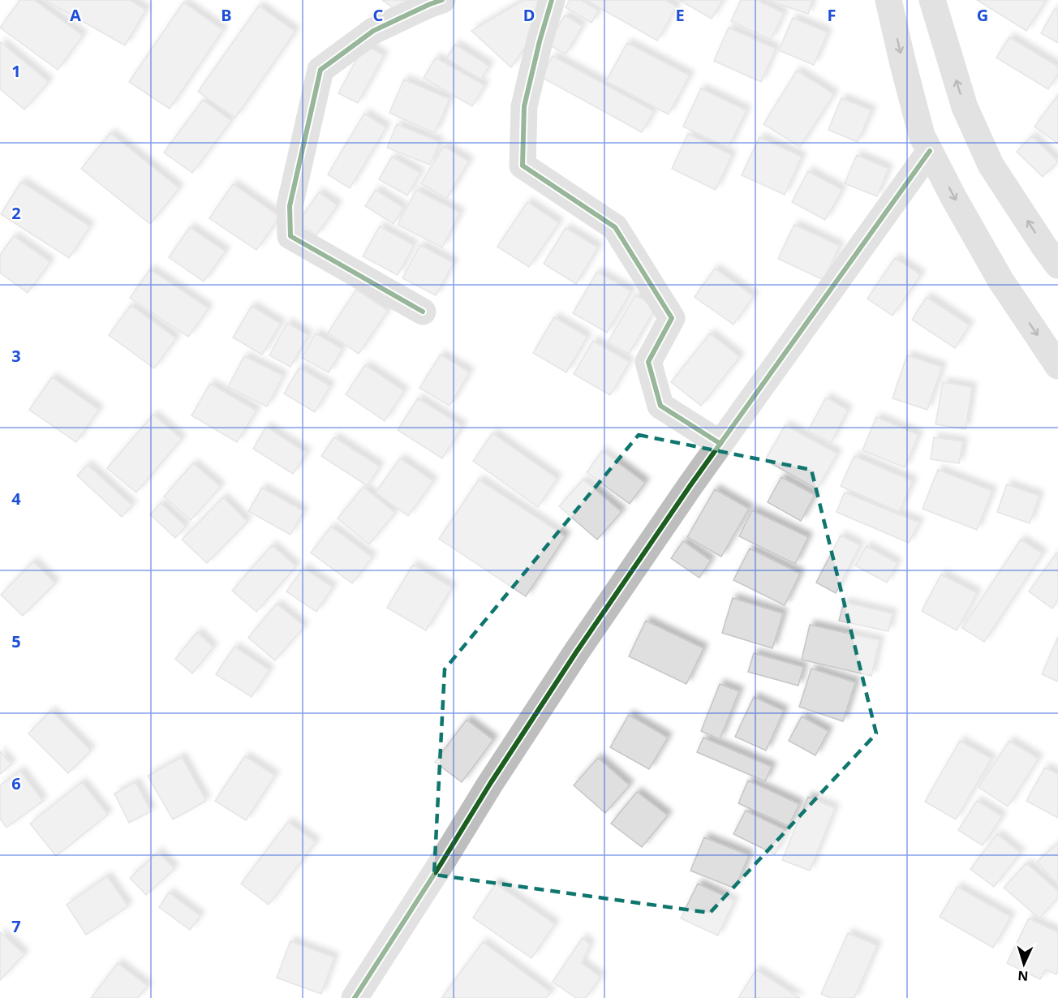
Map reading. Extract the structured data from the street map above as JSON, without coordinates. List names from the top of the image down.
{
  "north": "bottom",
  "grid": {
    "columns": [
      "A",
      "B",
      "C",
      "D",
      "E",
      "F",
      "G"
    ],
    "rows": [
      "1",
      "2",
      "3",
      "4",
      "5",
      "6",
      "7"
    ]
  }
}
